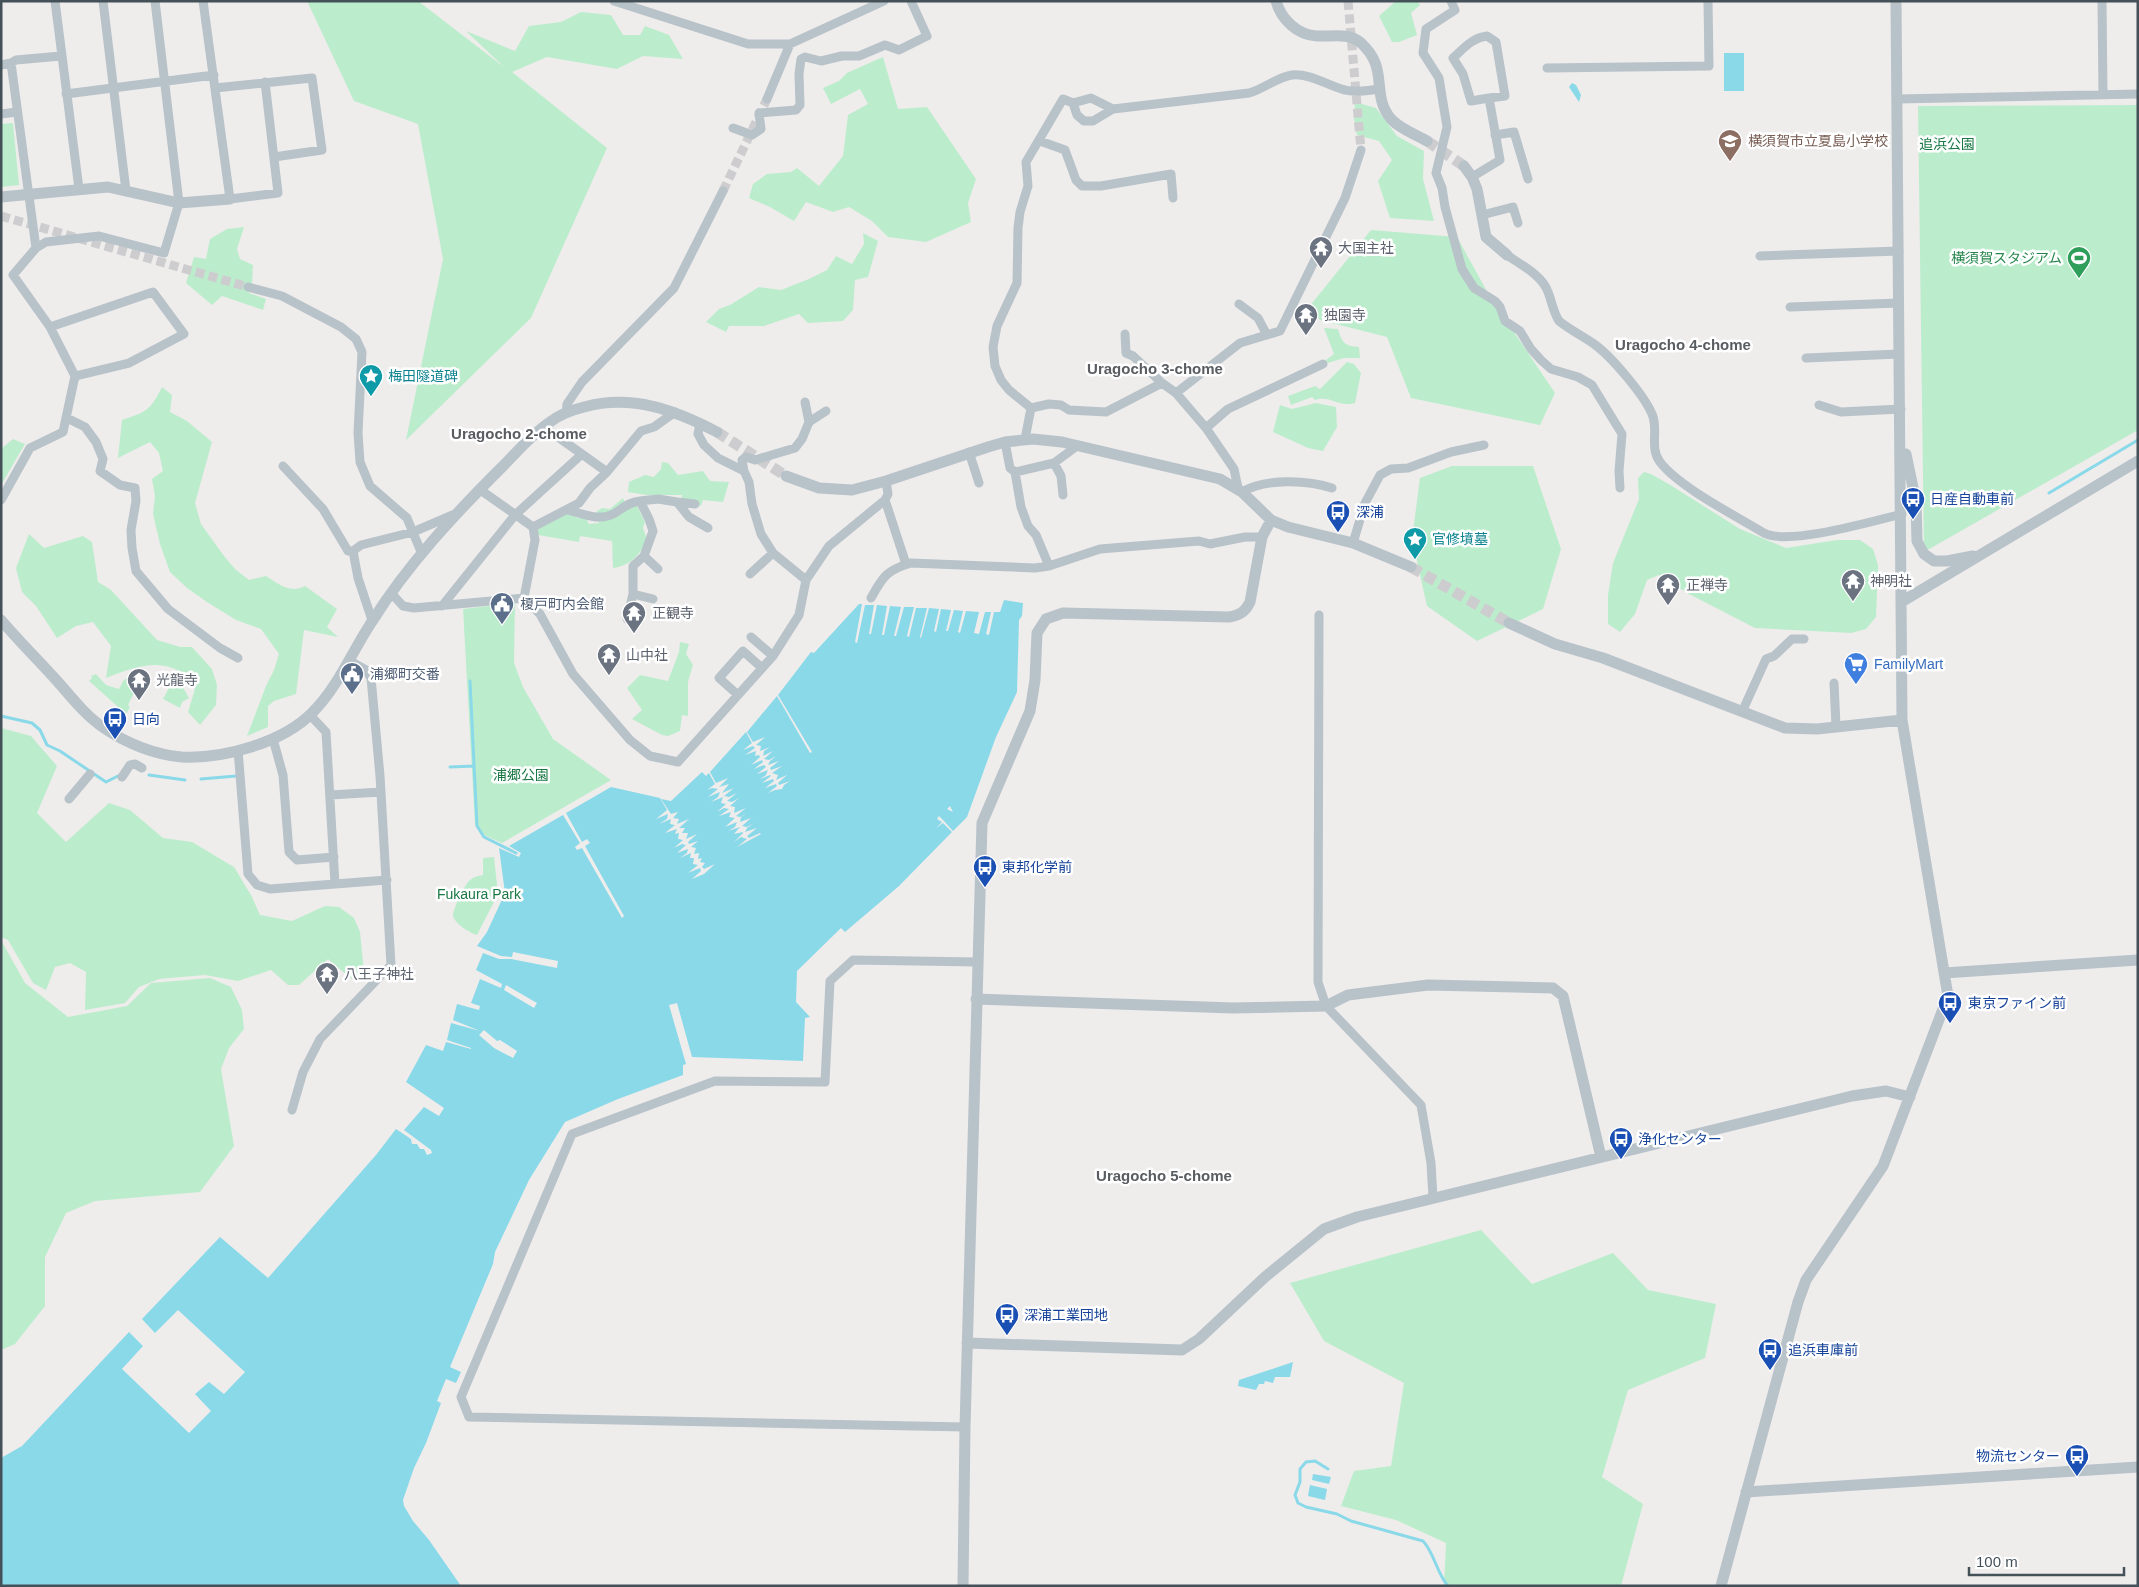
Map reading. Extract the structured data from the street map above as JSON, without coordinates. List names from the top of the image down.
{
  "districts": [
    "Uragocho 4-chome",
    "Uragocho 3-chome",
    "Uragocho 2-chome",
    "Uragocho 5-chome"
  ],
  "parks": ["追浜公園", "浦郷公園", "Fukaura Park"],
  "places": {
    "school or university": ["横須賀市立夏島小学校"],
    "temple": [
      "大国主社",
      "独園寺",
      "神明社",
      "正禅寺",
      "正観寺",
      "山中社",
      "光龍寺",
      "八王子神社"
    ],
    "sports": ["横須賀スタジアム"],
    "place": ["梅田隧道碑", "官修墳墓"],
    "bus stop": [
      "日産自動車前",
      "深浦",
      "日向",
      "東邦化学前",
      "東京ファイン前",
      "浄化センター",
      "深浦工業団地",
      "追浜車庫前",
      "物流センター"
    ],
    "public building": ["榎戸町内会館", "浦郷町交番"],
    "supermarket": ["FamilyMart"]
  },
  "scale_bar": "100 m"
}
